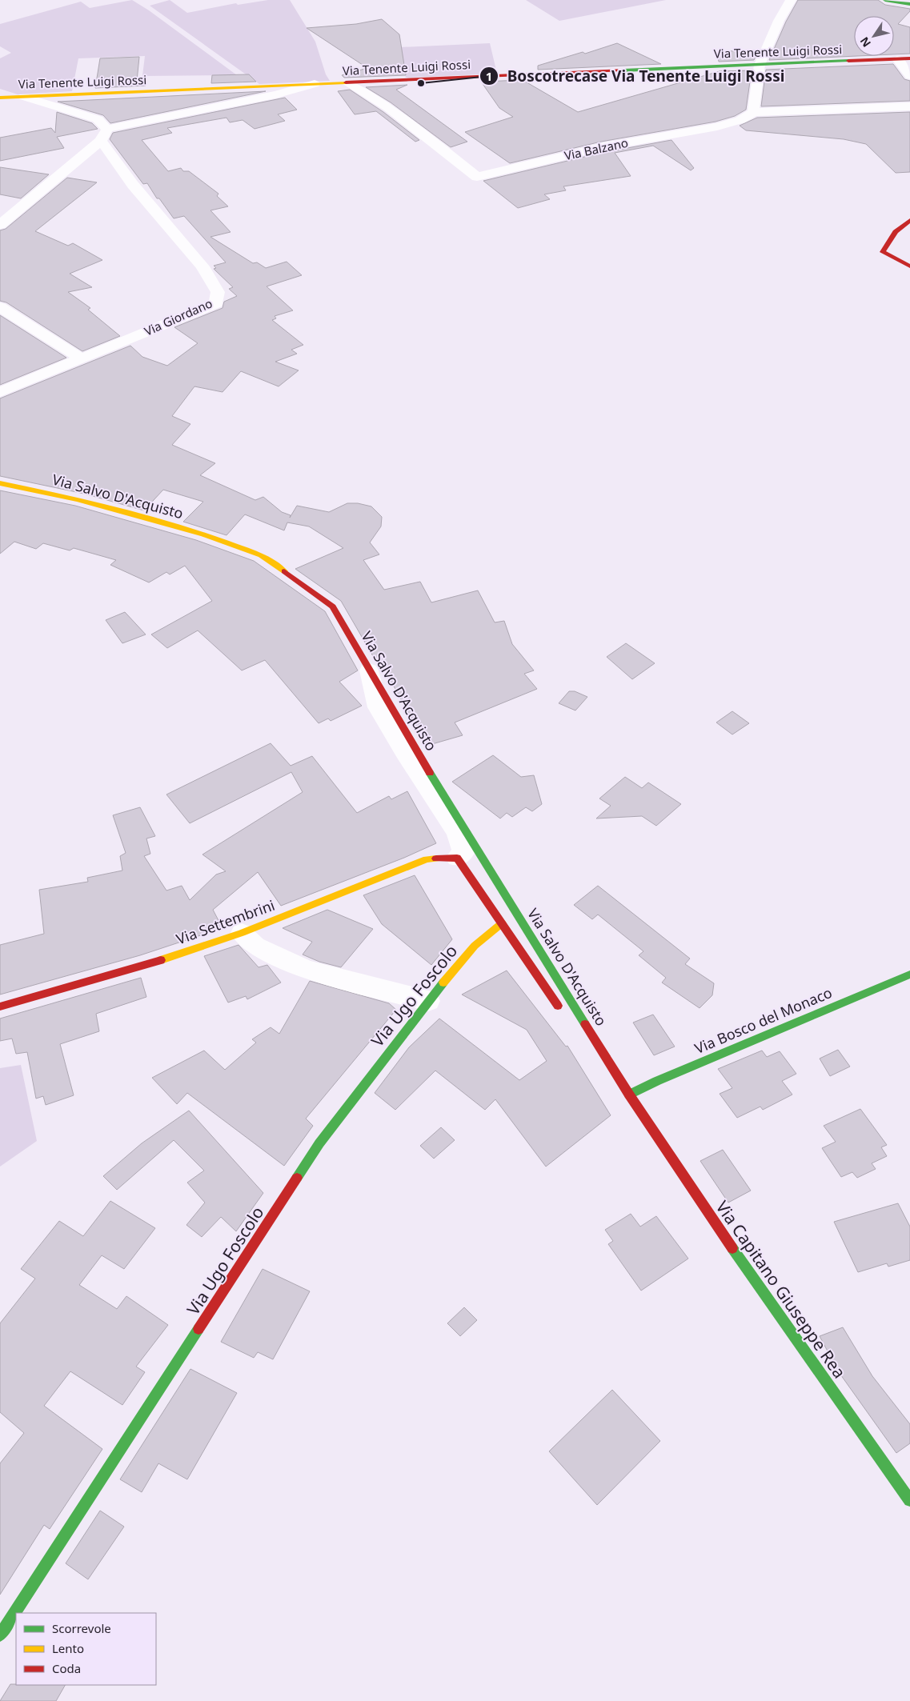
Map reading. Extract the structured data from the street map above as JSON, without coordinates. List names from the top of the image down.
{
  "streets": {
    "street": [
      "Via Tenente Luigi Rossi",
      "Via Balzano",
      "Via Giordano",
      "Via Salvo D'Acquisto",
      "Via Settembrini",
      "Via Ugo Foscolo",
      "Via Bosco del Monaco",
      "Via Capitano Giuseppe Rea"
    ]
  },
  "crossings": [
    ["Via Tenente Luigi Rossi", "Via Balzano"],
    ["Via Salvo D'Acquisto", "Via Bosco del Monaco"],
    ["Via Salvo D'Acquisto", "Via Capitano Giuseppe Rea"],
    ["Via Bosco del Monaco", "Via Capitano Giuseppe Rea"]
  ],
  "places": ["Boscotrecase Via Tenente Luigi Rossi"],
  "legend": ["Scorrevole", "Lento", "Coda"],
  "north": "bottom left"
}
